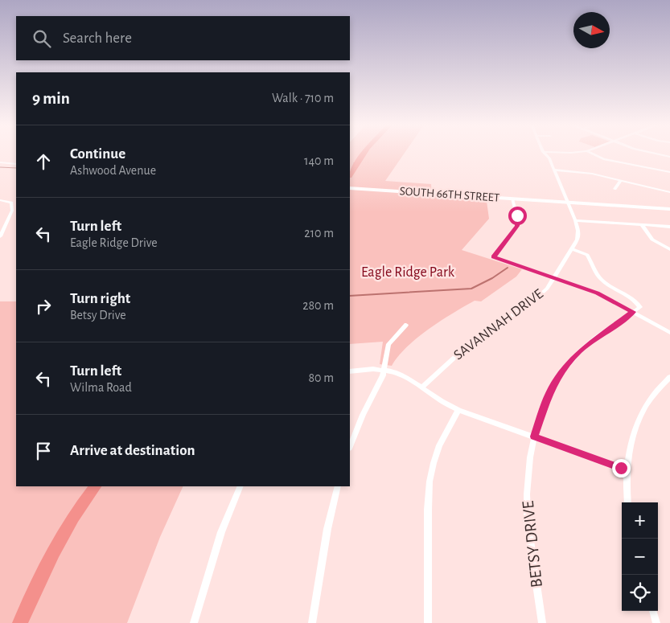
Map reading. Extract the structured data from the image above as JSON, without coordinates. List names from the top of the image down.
{
  "streets": {
    "street": ["SOUTH 66TH STREET", "SAVANNAH DRIVE", "BETSY DRIVE"]
  },
  "crossings": [
    ["SOUTH 66TH STREET", "SAVANNAH DRIVE"]
  ],
  "parks": ["Eagle Ridge Park"],
  "north": "right",
  "page": {
    "search": "Search here",
    "heading": ["9 min", "Walk · 710 m"],
    "list": [
      ["Continue", "Ashwood Avenue", "140 m"],
      ["Turn left", "Eagle Ridge Drive", "210 m"],
      ["Turn right", "Betsy Drive", "280 m"],
      ["Turn left", "Wilma Road", "80 m"],
      "Arrive at destination"
    ],
    "map_buttons": ["+", "−"]
  }
}
